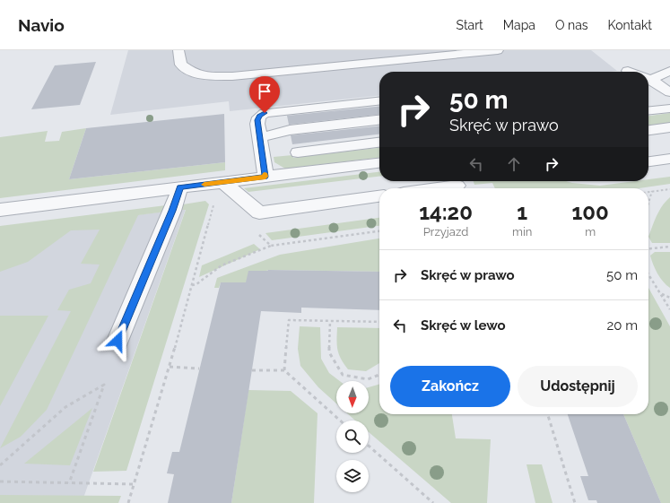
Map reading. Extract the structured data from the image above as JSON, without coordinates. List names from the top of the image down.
{
  "north": "bottom",
  "page": {
    "header": "Navio",
    "nav": [
      "Start",
      "Mapa",
      "O nas",
      "Kontakt"
    ],
    "turn": ["50 m", "Skręć w prawo"],
    "eta": [
      "14:20",
      "Przyjazd",
      "1",
      "min",
      "100",
      "m"
    ],
    "list": [
      {
        "name": "Skręć w prawo",
        "value": "50 m"
      },
      {
        "name": "Skręć w lewo",
        "value": "20 m"
      }
    ],
    "buttons": ["Zakończ", "Udostępnij"]
  }
}
